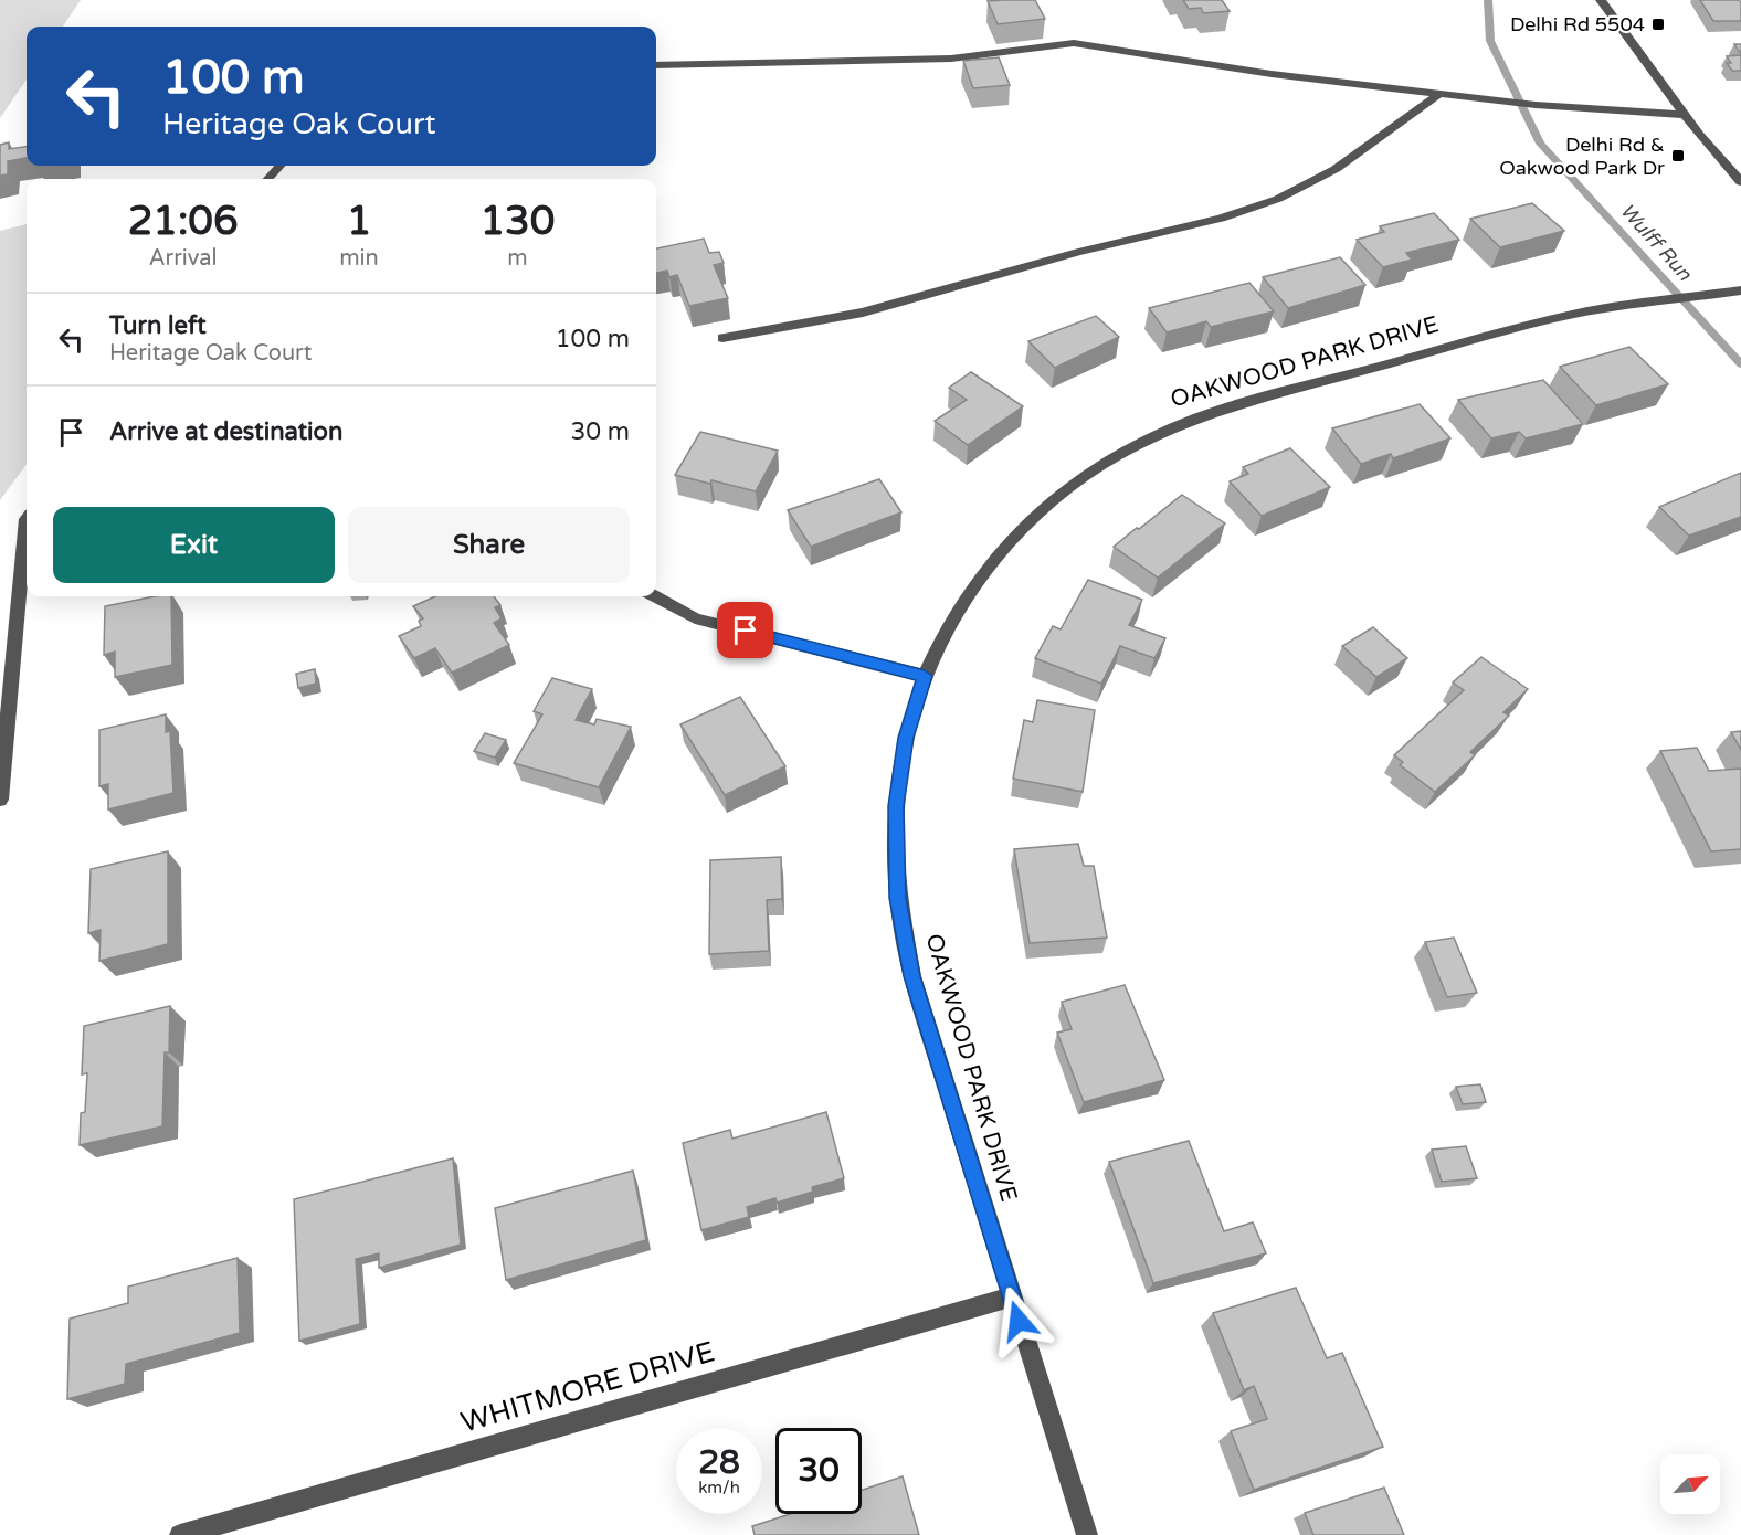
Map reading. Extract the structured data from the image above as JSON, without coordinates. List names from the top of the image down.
{
  "streets": {
    "street": ["OAKWOOD PARK DRIVE", "WHITMORE DRIVE"]
  },
  "crossings": [
    ["OAKWOOD PARK DRIVE", "WHITMORE DRIVE"]
  ],
  "water": ["Wulff Run"],
  "places": {
    "transit": ["Delhi Rd 5504", "Delhi Rd & Oakwood Park Dr"]
  },
  "north": "top right",
  "page": {
    "turn": ["100 m", "Heritage Oak Court"],
    "eta": [
      "21:06",
      "Arrival",
      "1",
      "min",
      "130",
      "m"
    ],
    "list": [
      {
        "name": "Turn left",
        "note": "Heritage Oak Court",
        "value": "100 m"
      },
      {
        "name": "Arrive at destination",
        "value": "30 m"
      }
    ],
    "buttons": ["Exit", "Share"],
    "speed": "28 km/h",
    "limit": "30"
  }
}
